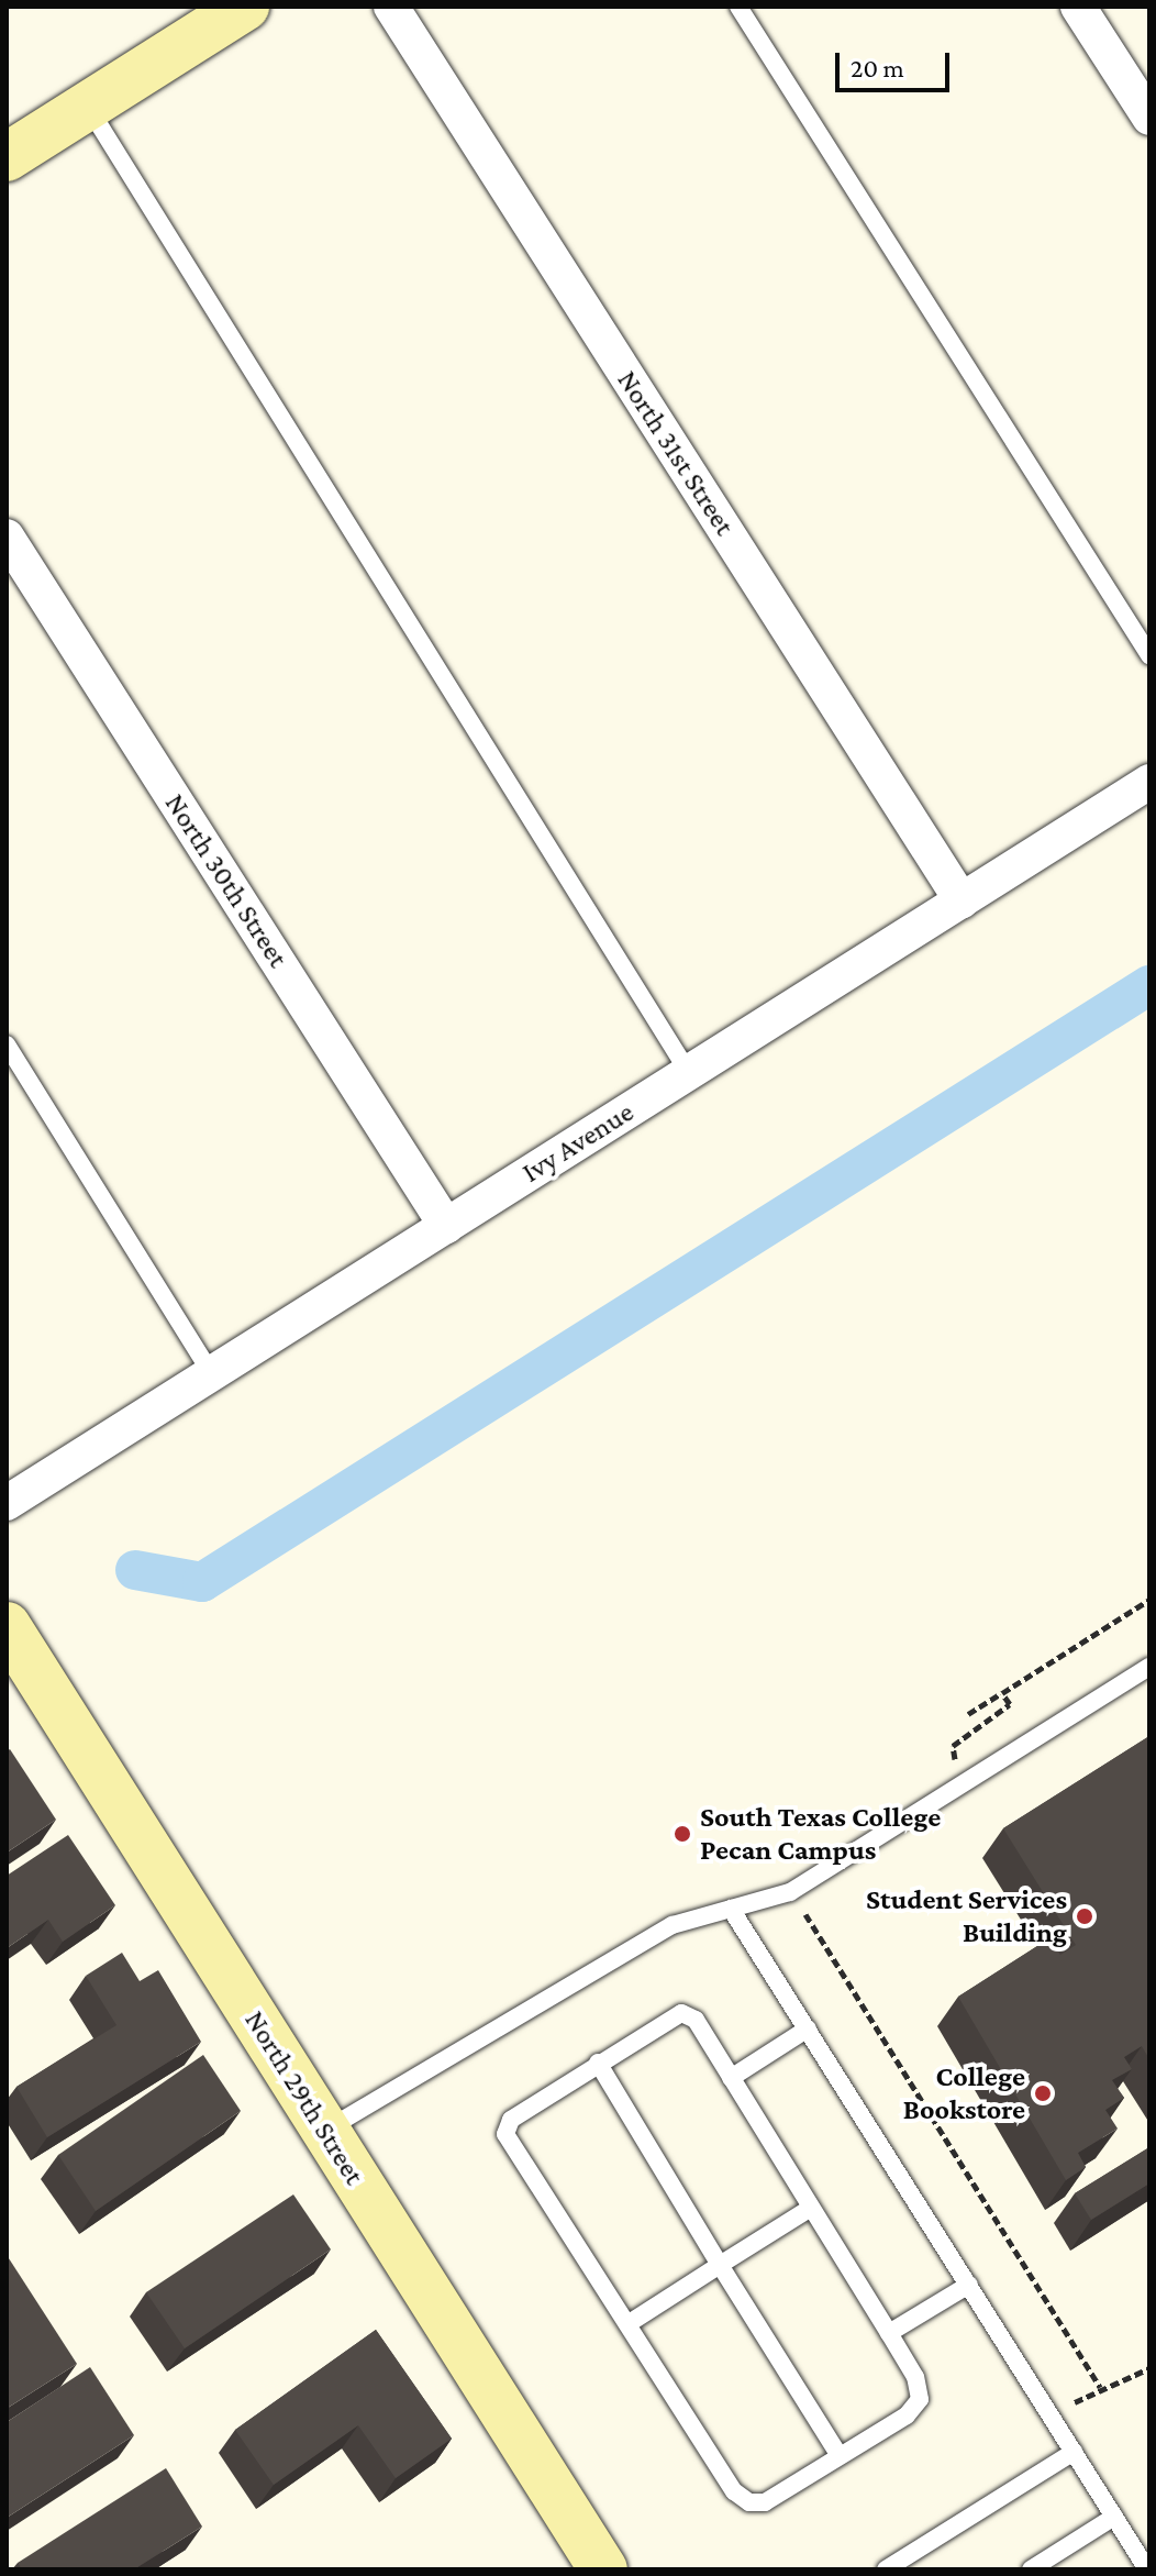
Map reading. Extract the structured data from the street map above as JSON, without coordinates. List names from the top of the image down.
{
  "streets": {
    "street": [
      "North 31st Street",
      "North 30th Street",
      "Ivy Avenue",
      "North 29th Street"
    ]
  },
  "crossings": [
    ["North 31st Street", "Ivy Avenue"],
    ["North 30th Street", "Ivy Avenue"]
  ],
  "places": ["South Texas College Pecan Campus", "Student Services Building", "College Bookstore"],
  "scale_bar": "20 m"
}
